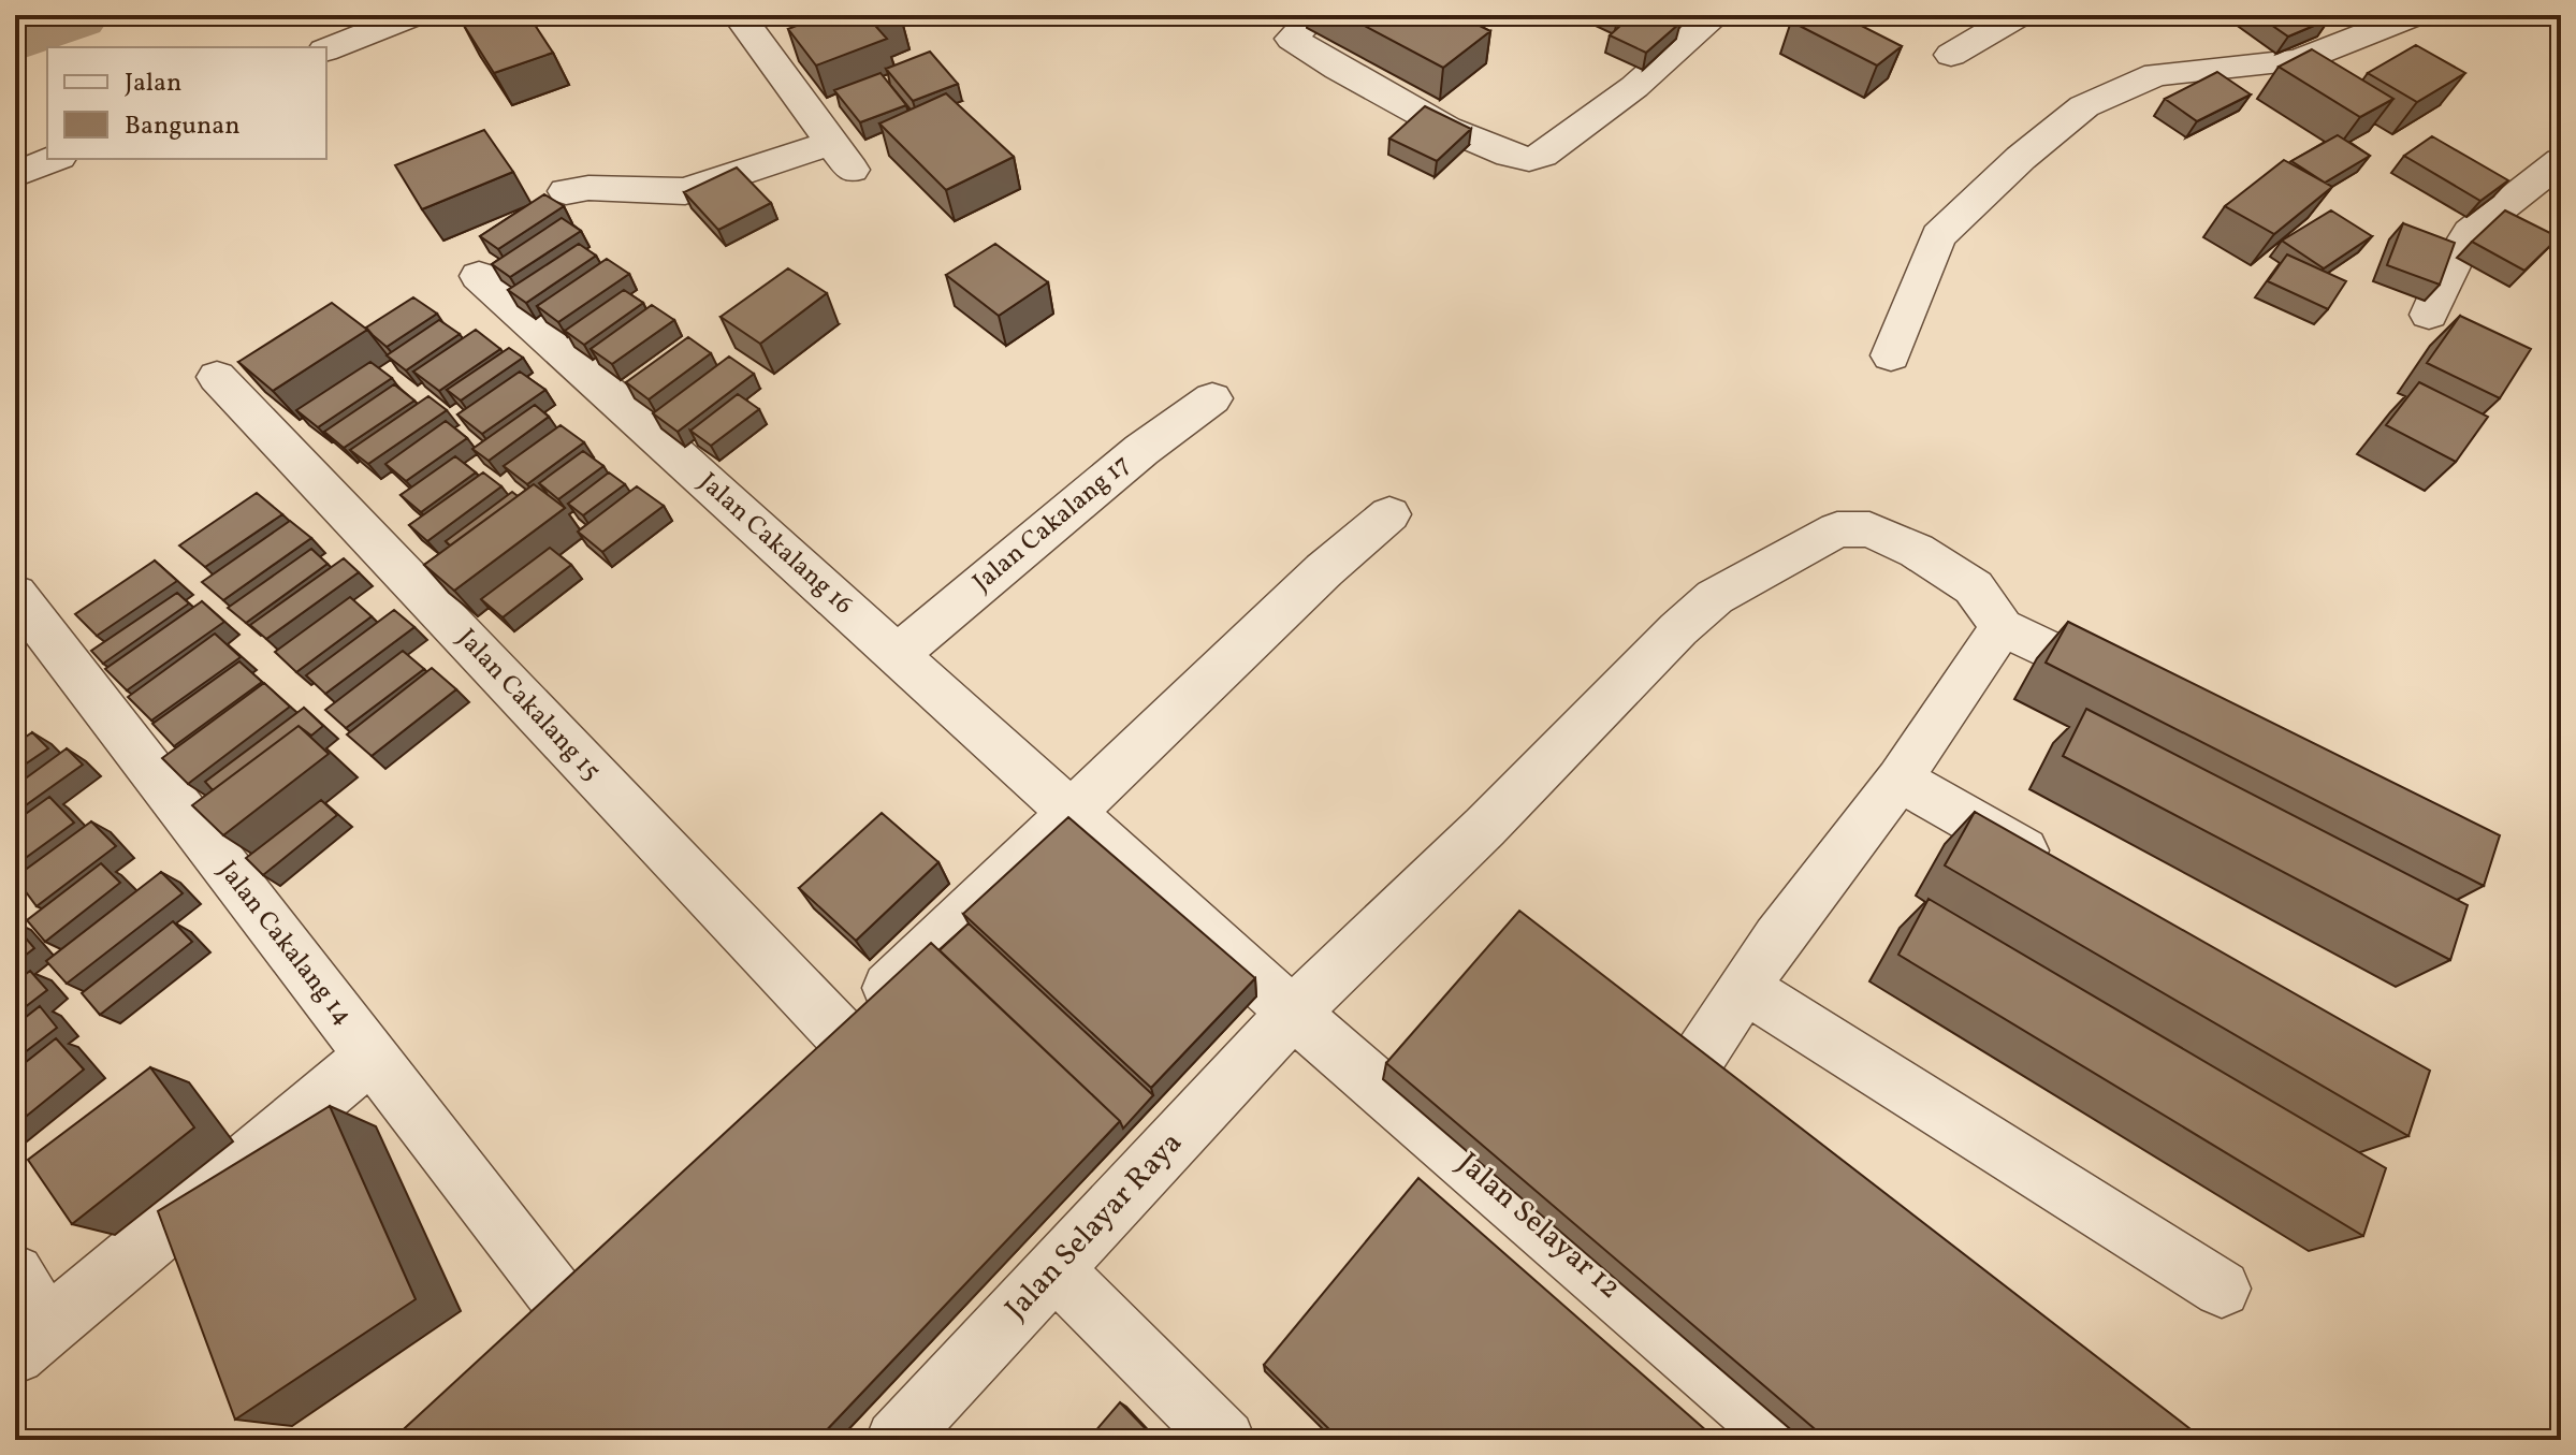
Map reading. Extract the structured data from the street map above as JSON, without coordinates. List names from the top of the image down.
{
  "streets": {
    "street": [
      "Jalan Cakalang 17",
      "Jalan Cakalang 16",
      "Jalan Cakalang 15",
      "Jalan Cakalang 14",
      "Jalan Selayar Raya",
      "Jalan Selayar 12"
    ]
  },
  "crossings": [
    ["Jalan Cakalang 17", "Jalan Cakalang 16"],
    ["Jalan Cakalang 16", "Jalan Cakalang 15"],
    ["Jalan Cakalang 16", "Jalan Selayar 12"],
    ["Jalan Cakalang 15", "Jalan Selayar 12"],
    ["Jalan Selayar Raya", "Jalan Selayar 12"]
  ],
  "legend": ["Jalan", "Bangunan"]
}
